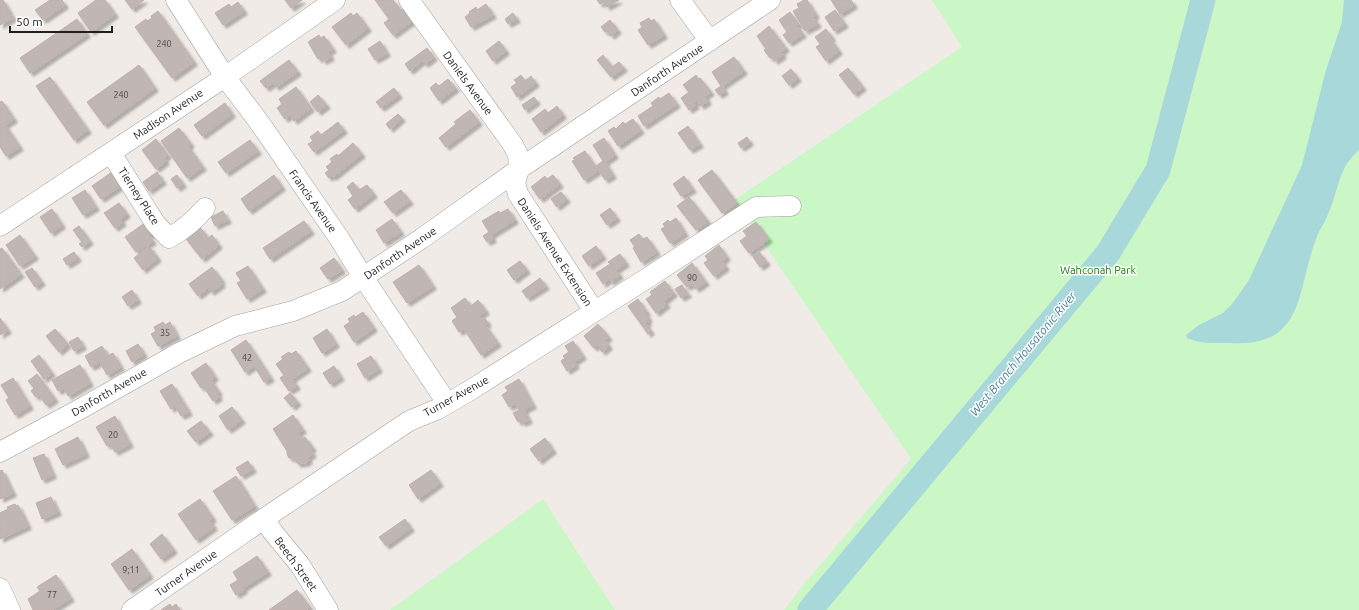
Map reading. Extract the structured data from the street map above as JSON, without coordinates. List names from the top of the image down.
{
  "streets": {
    "street": [
      "Danforth Avenue",
      "Daniels Avenue",
      "Madison Avenue",
      "Tierney Place",
      "Francis Avenue",
      "Daniels Avenue Extension",
      "Turner Avenue",
      "Beech Street"
    ]
  },
  "crossings": [
    ["Danforth Avenue", "Daniels Avenue"],
    ["Danforth Avenue", "Francis Avenue"],
    ["Danforth Avenue", "Daniels Avenue Extension"],
    ["Daniels Avenue", "Daniels Avenue Extension"],
    ["Madison Avenue", "Tierney Place"],
    ["Madison Avenue", "Francis Avenue"],
    ["Francis Avenue", "Turner Avenue"],
    ["Daniels Avenue Extension", "Turner Avenue"],
    ["Turner Avenue", "Beech Street"]
  ],
  "water": ["West Branch Housatonic River"],
  "parks": ["Wahconah Park"],
  "house_numbers": [
    "240",
    "240",
    "90",
    "35",
    "42",
    "20",
    "9;11",
    "77"
  ],
  "scale_bar": "50 m"
}
